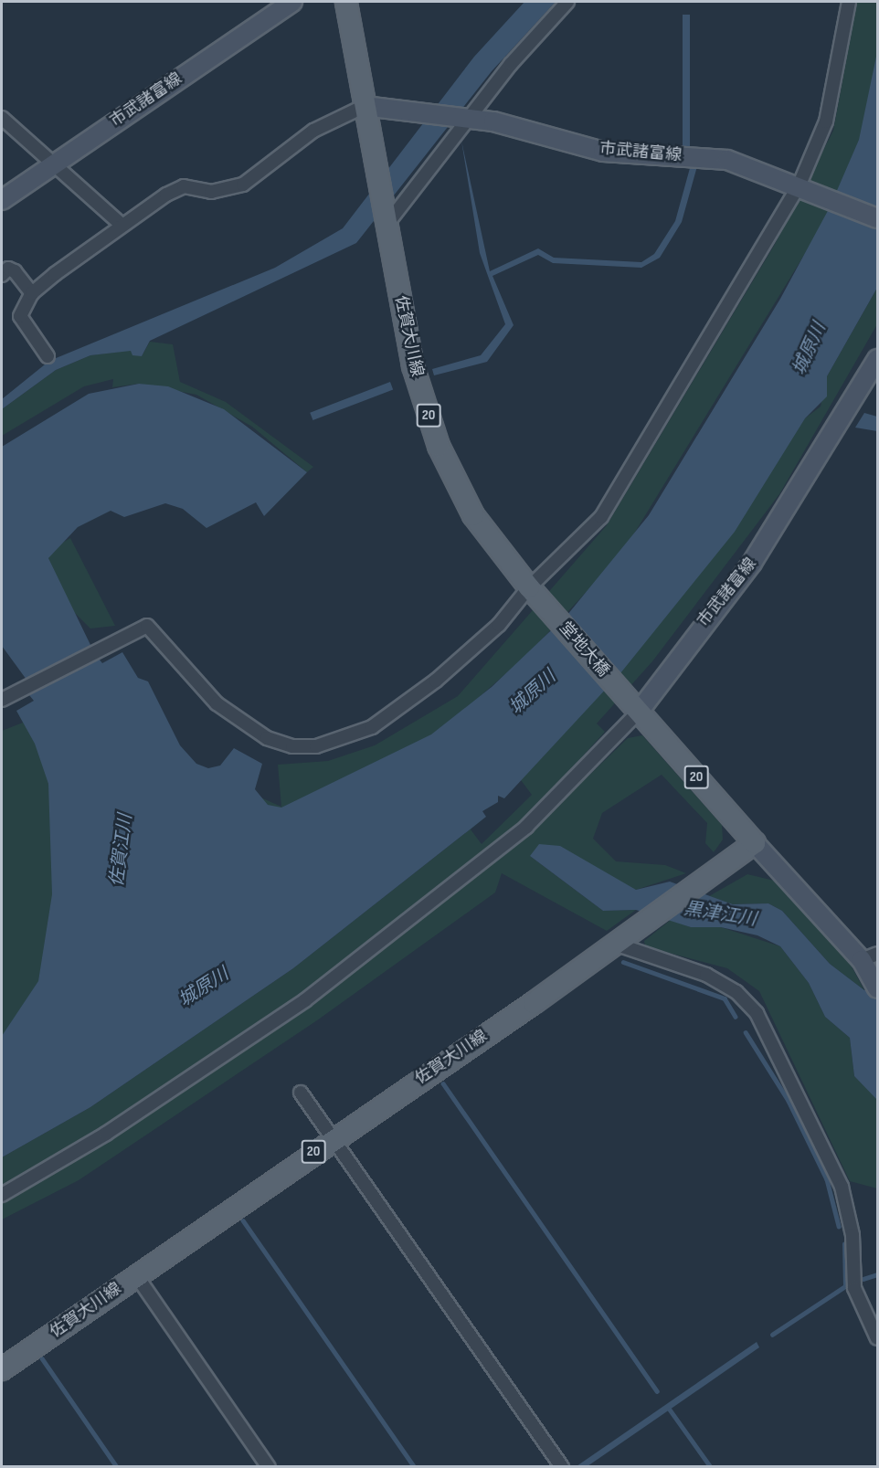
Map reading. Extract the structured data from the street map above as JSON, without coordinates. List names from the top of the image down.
{
  "streets": {
    "main road": [
      "市武諸富線",
      "佐賀大川線",
      "20",
      "堂地大橋"
    ]
  },
  "crossings": [
    ["市武諸富線", "20"],
    ["市武諸富線", "堂地大橋"],
    ["佐賀大川線", "20"],
    ["佐賀大川線", "堂地大橋"],
    ["20", "堂地大橋"]
  ],
  "water": ["城原川", "佐賀江川", "黒津江川"]
}
